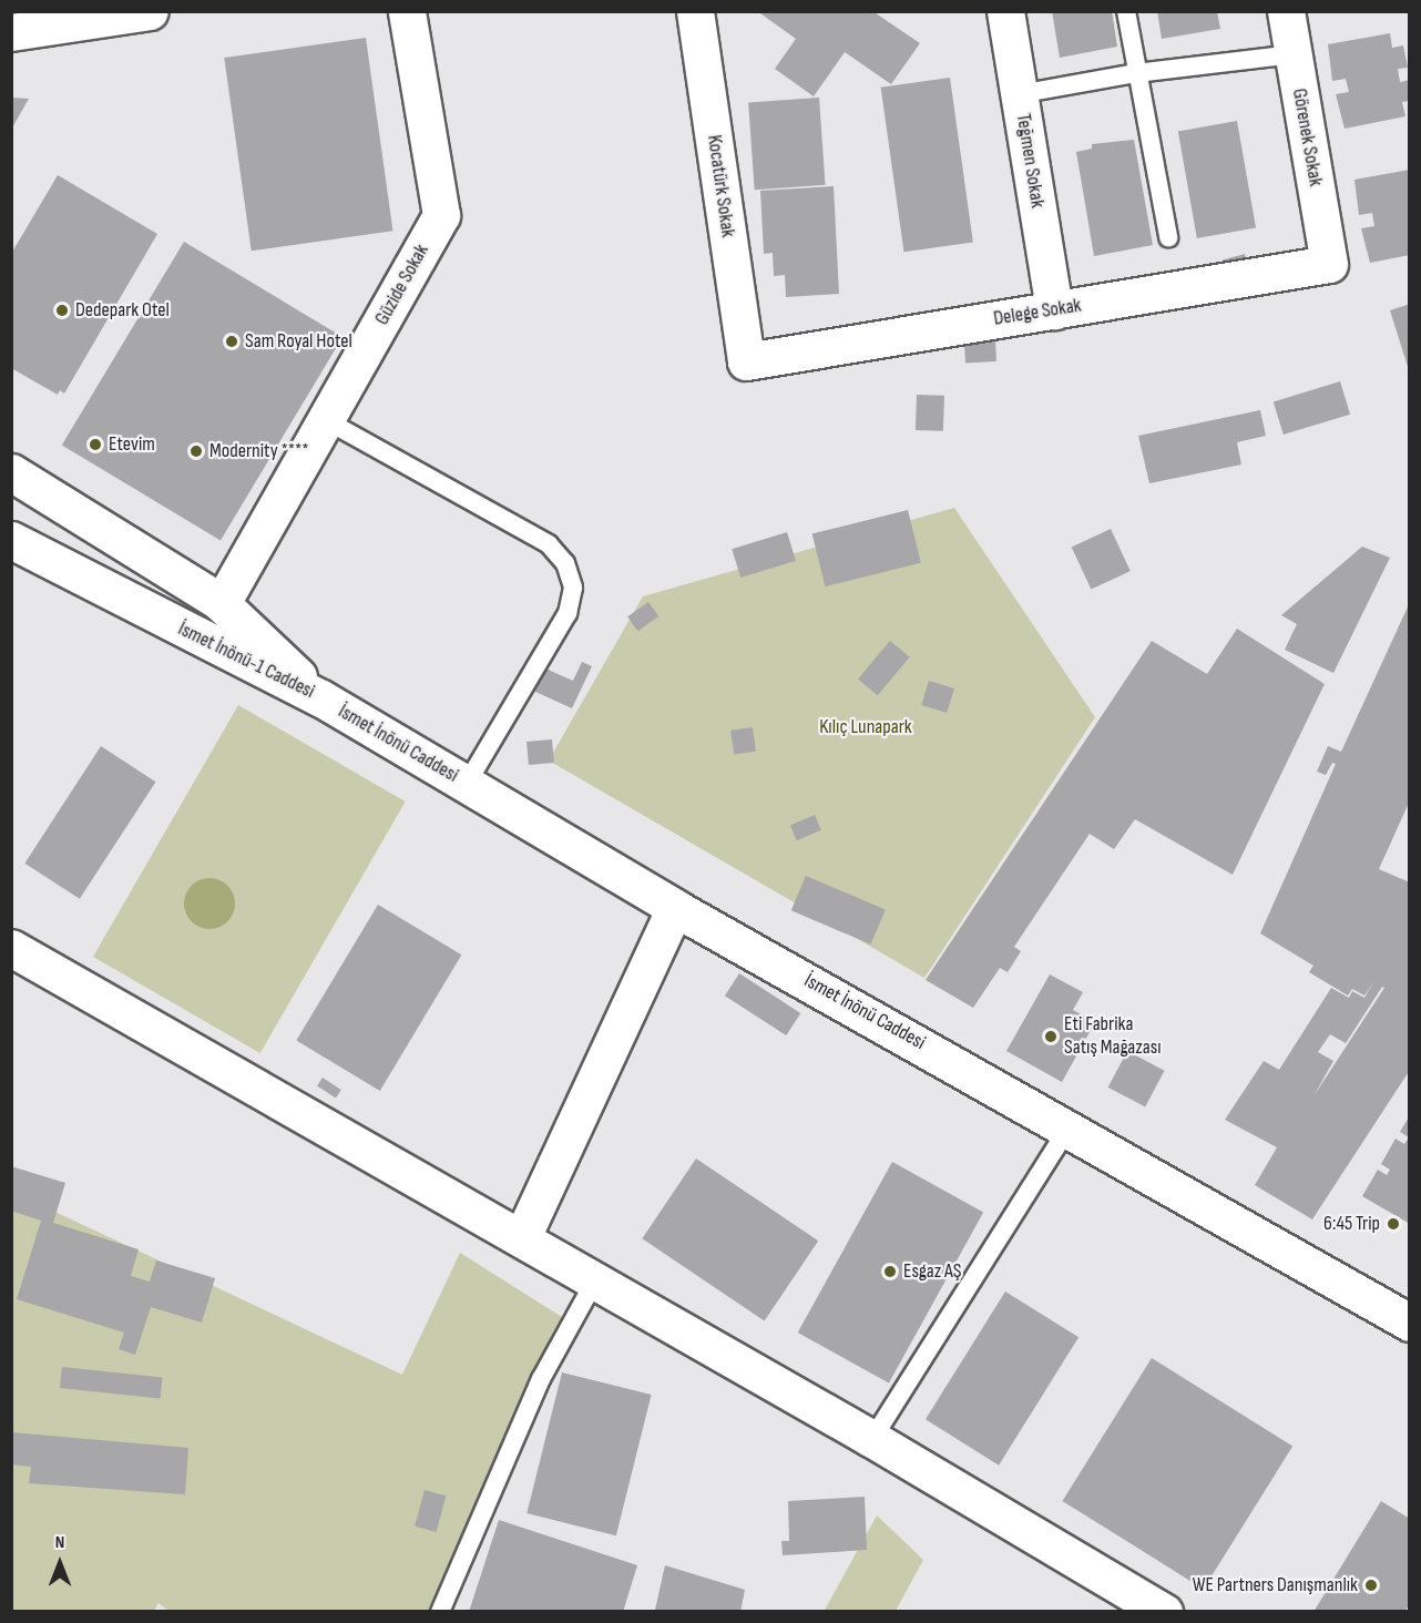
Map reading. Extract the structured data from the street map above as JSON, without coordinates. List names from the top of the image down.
{
  "streets": {
    "street": [
      "Görenek Sokak",
      "Teğmen Sokak",
      "Kocatürk Sokak",
      "Güzide Sokak",
      "Delege Sokak",
      "İsmet İnönü-1 Caddesi",
      "İsmet İnönü Caddesi"
    ]
  },
  "crossings": [
    ["Görenek Sokak", "Delege Sokak"],
    ["Teğmen Sokak", "Delege Sokak"],
    ["Kocatürk Sokak", "Delege Sokak"],
    ["Güzide Sokak", "İsmet İnönü-1 Caddesi"],
    ["İsmet İnönü-1 Caddesi", "İsmet İnönü Caddesi"]
  ],
  "parks": ["Kılıç Lunapark"],
  "places": [
    "Dedepark Otel",
    "Sam Royal Hotel",
    "Etevim",
    "Modernity ****",
    "Eti Fabrika Satış Mağazası",
    "6:45 Trip",
    "Esgaz AŞ",
    "WE Partners Danışmanlık"
  ],
  "north": "top"
}
